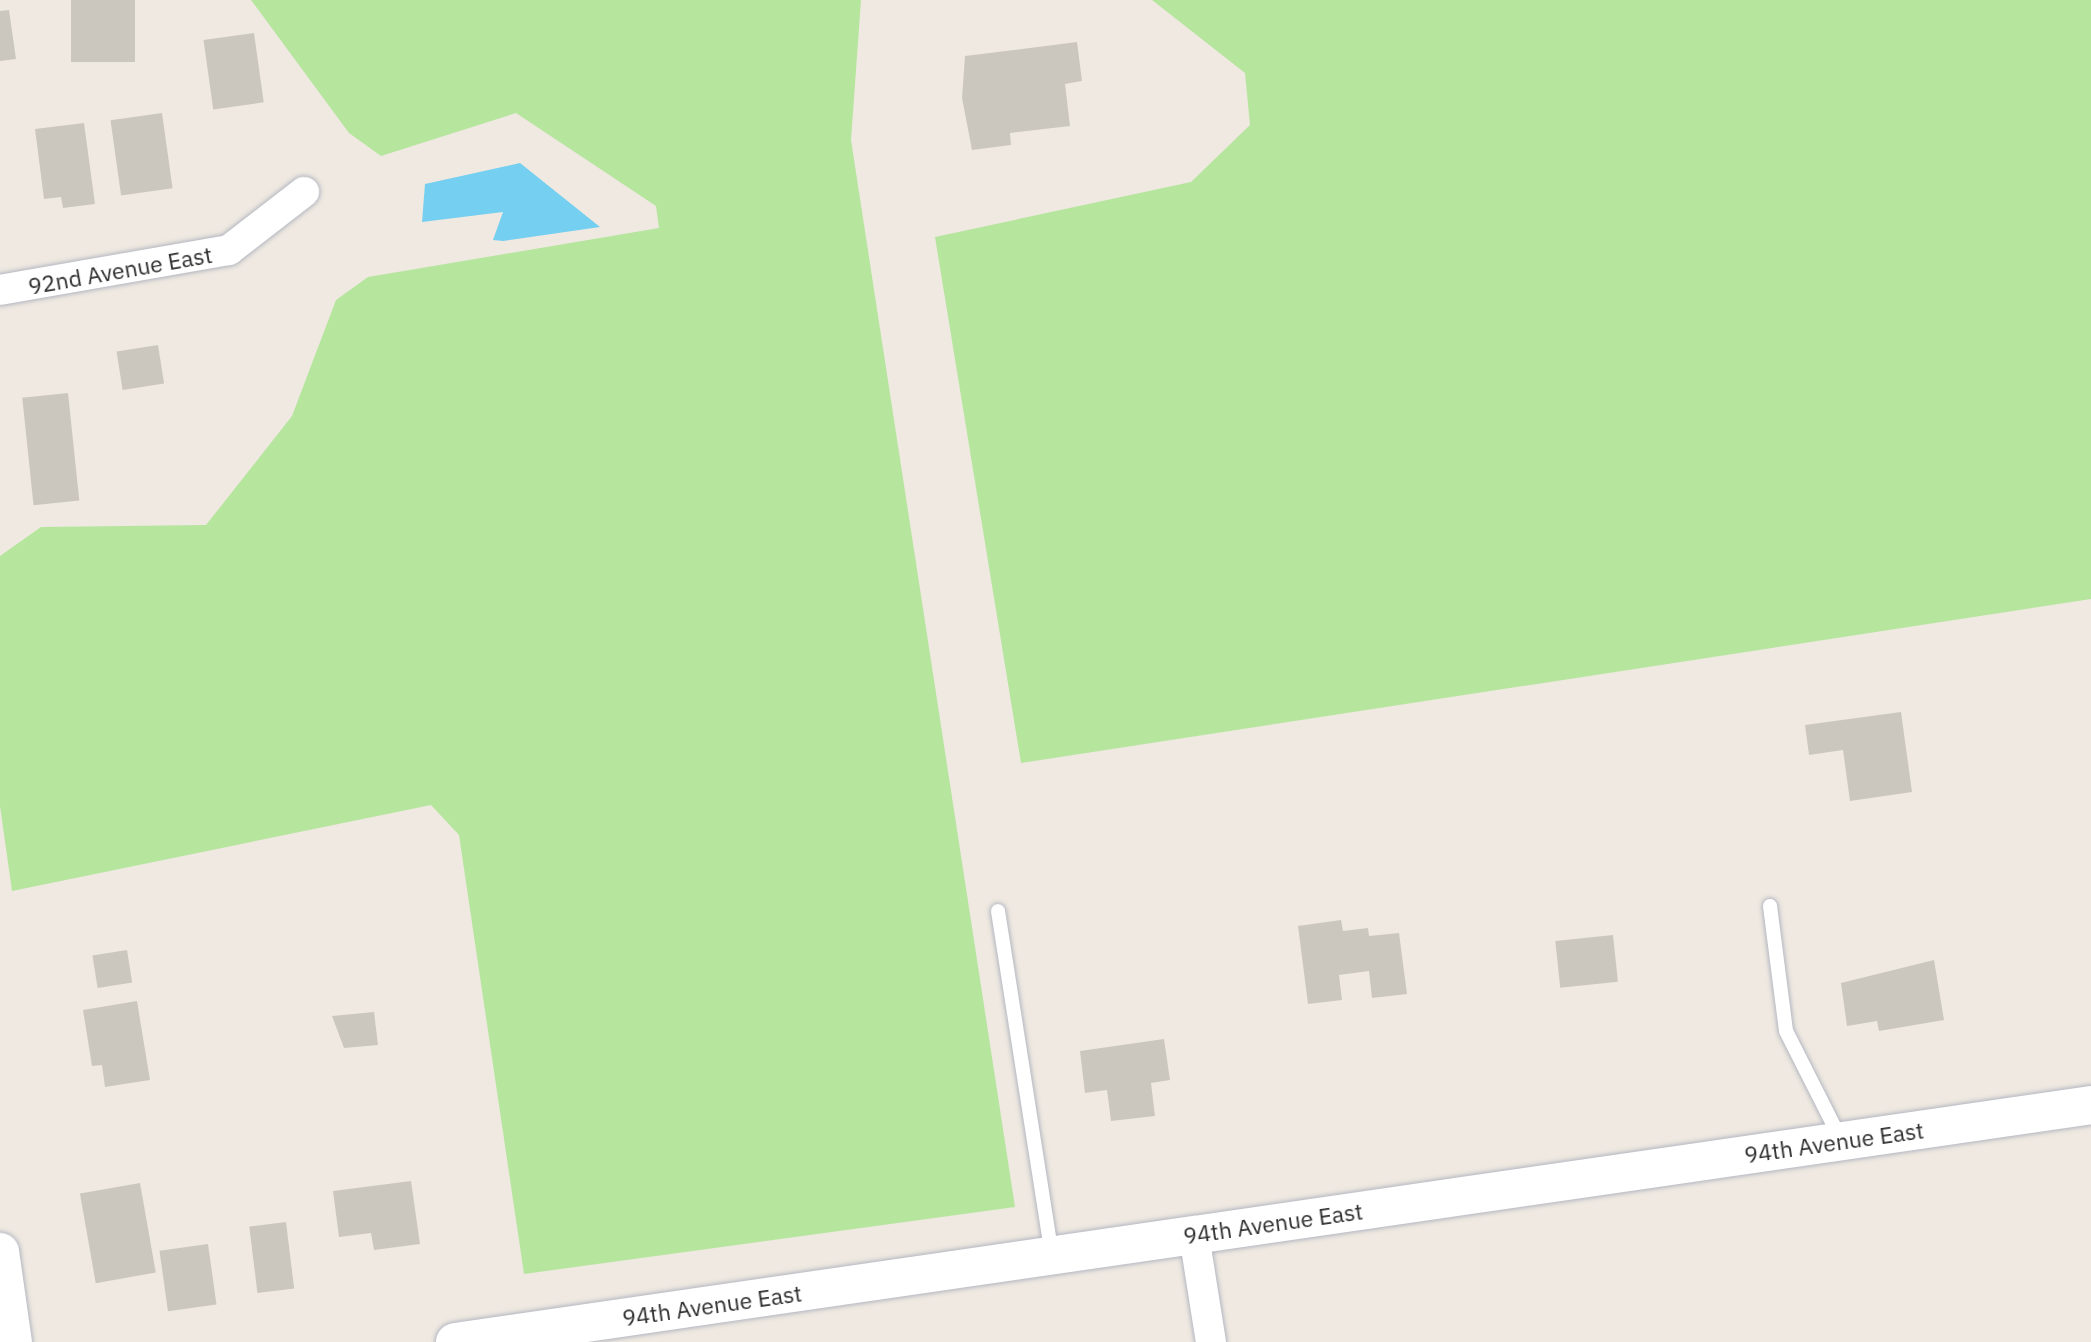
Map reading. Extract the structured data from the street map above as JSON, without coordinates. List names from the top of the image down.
{
  "streets": {
    "main road": ["94th Avenue East"],
    "street": ["92nd Avenue East"]
  }
}
